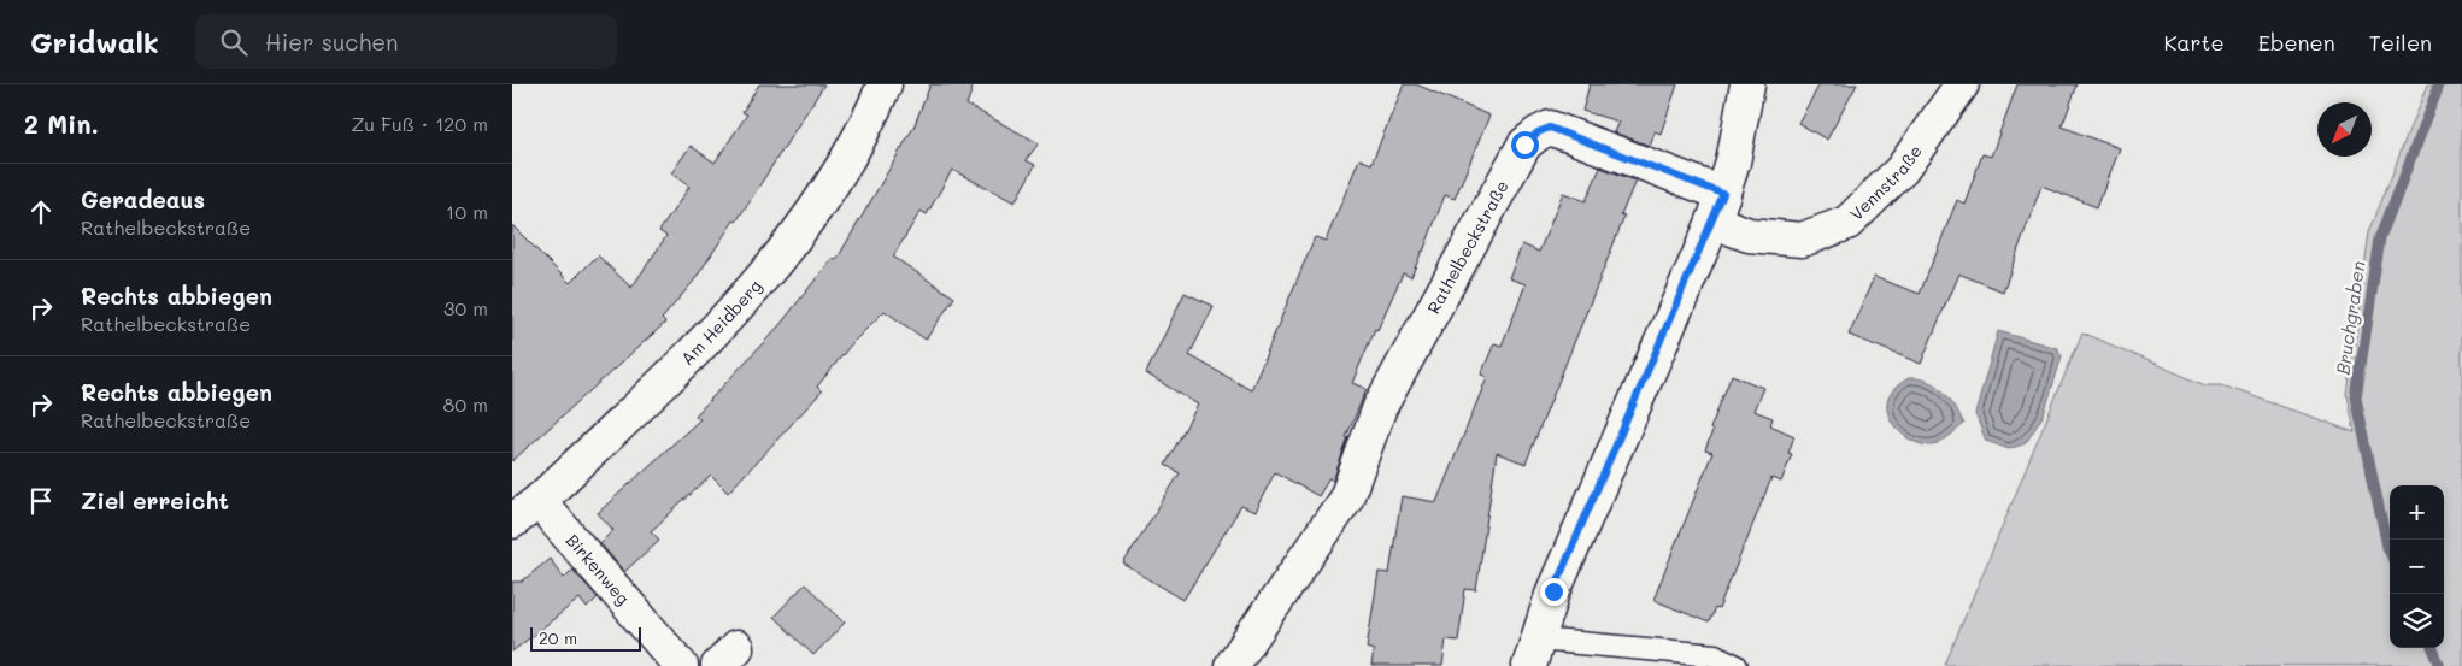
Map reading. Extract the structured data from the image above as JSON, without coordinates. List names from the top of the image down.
{
  "streets": {
    "street": [
      "Vennstraße",
      "Rathelbeckstraße",
      "Am Heidberg",
      "Birkenweg"
    ]
  },
  "crossings": [
    ["Vennstraße", "Rathelbeckstraße"],
    ["Am Heidberg", "Birkenweg"]
  ],
  "water": ["Bruchgraben"],
  "scale_bar": "20 m",
  "north": "bottom left",
  "page": {
    "header": "Gridwalk",
    "search": "Hier suchen",
    "nav": ["Karte", "Ebenen", "Teilen"],
    "heading": ["2 Min.", "Zu Fuß · 120 m"],
    "list": [
      ["Geradeaus", "Rathelbeckstraße", "10 m"],
      ["Rechts abbiegen", "Rathelbeckstraße", "30 m"],
      ["Rechts abbiegen", "Rathelbeckstraße", "80 m"],
      "Ziel erreicht"
    ],
    "map_buttons": ["+", "−"],
    "scale": "20 m"
  }
}
